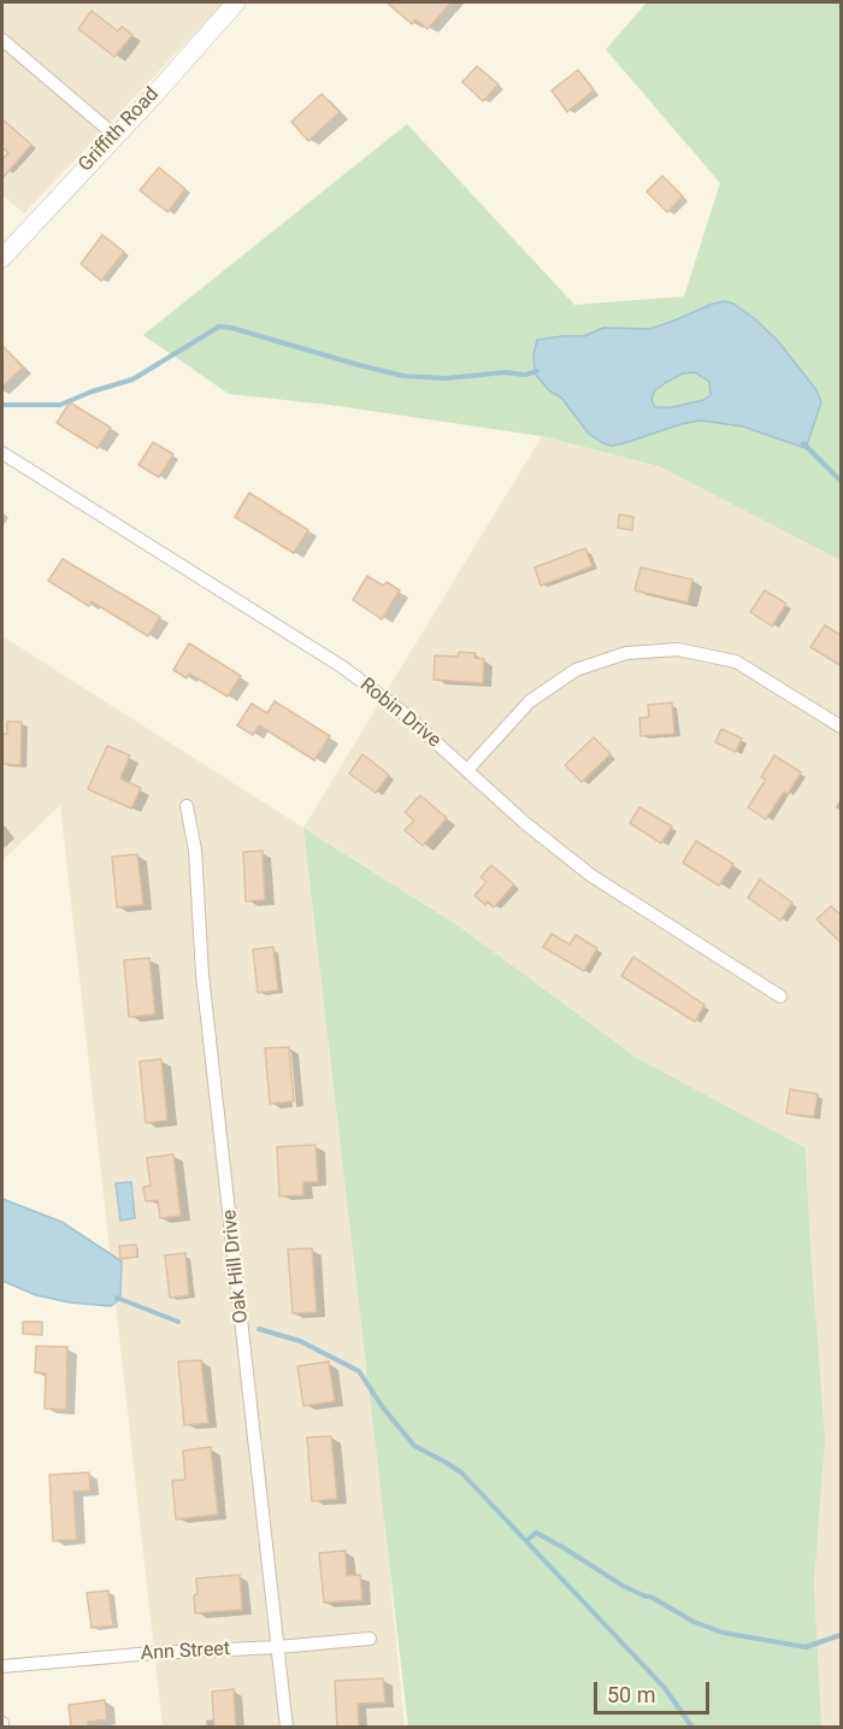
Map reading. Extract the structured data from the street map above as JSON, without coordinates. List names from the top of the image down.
{
  "streets": {
    "street": [
      "Griffith Road",
      "Robin Drive",
      "Oak Hill Drive",
      "Ann Street"
    ]
  },
  "crossings": [
    ["Oak Hill Drive", "Ann Street"]
  ],
  "scale_bar": "50 m"
}
